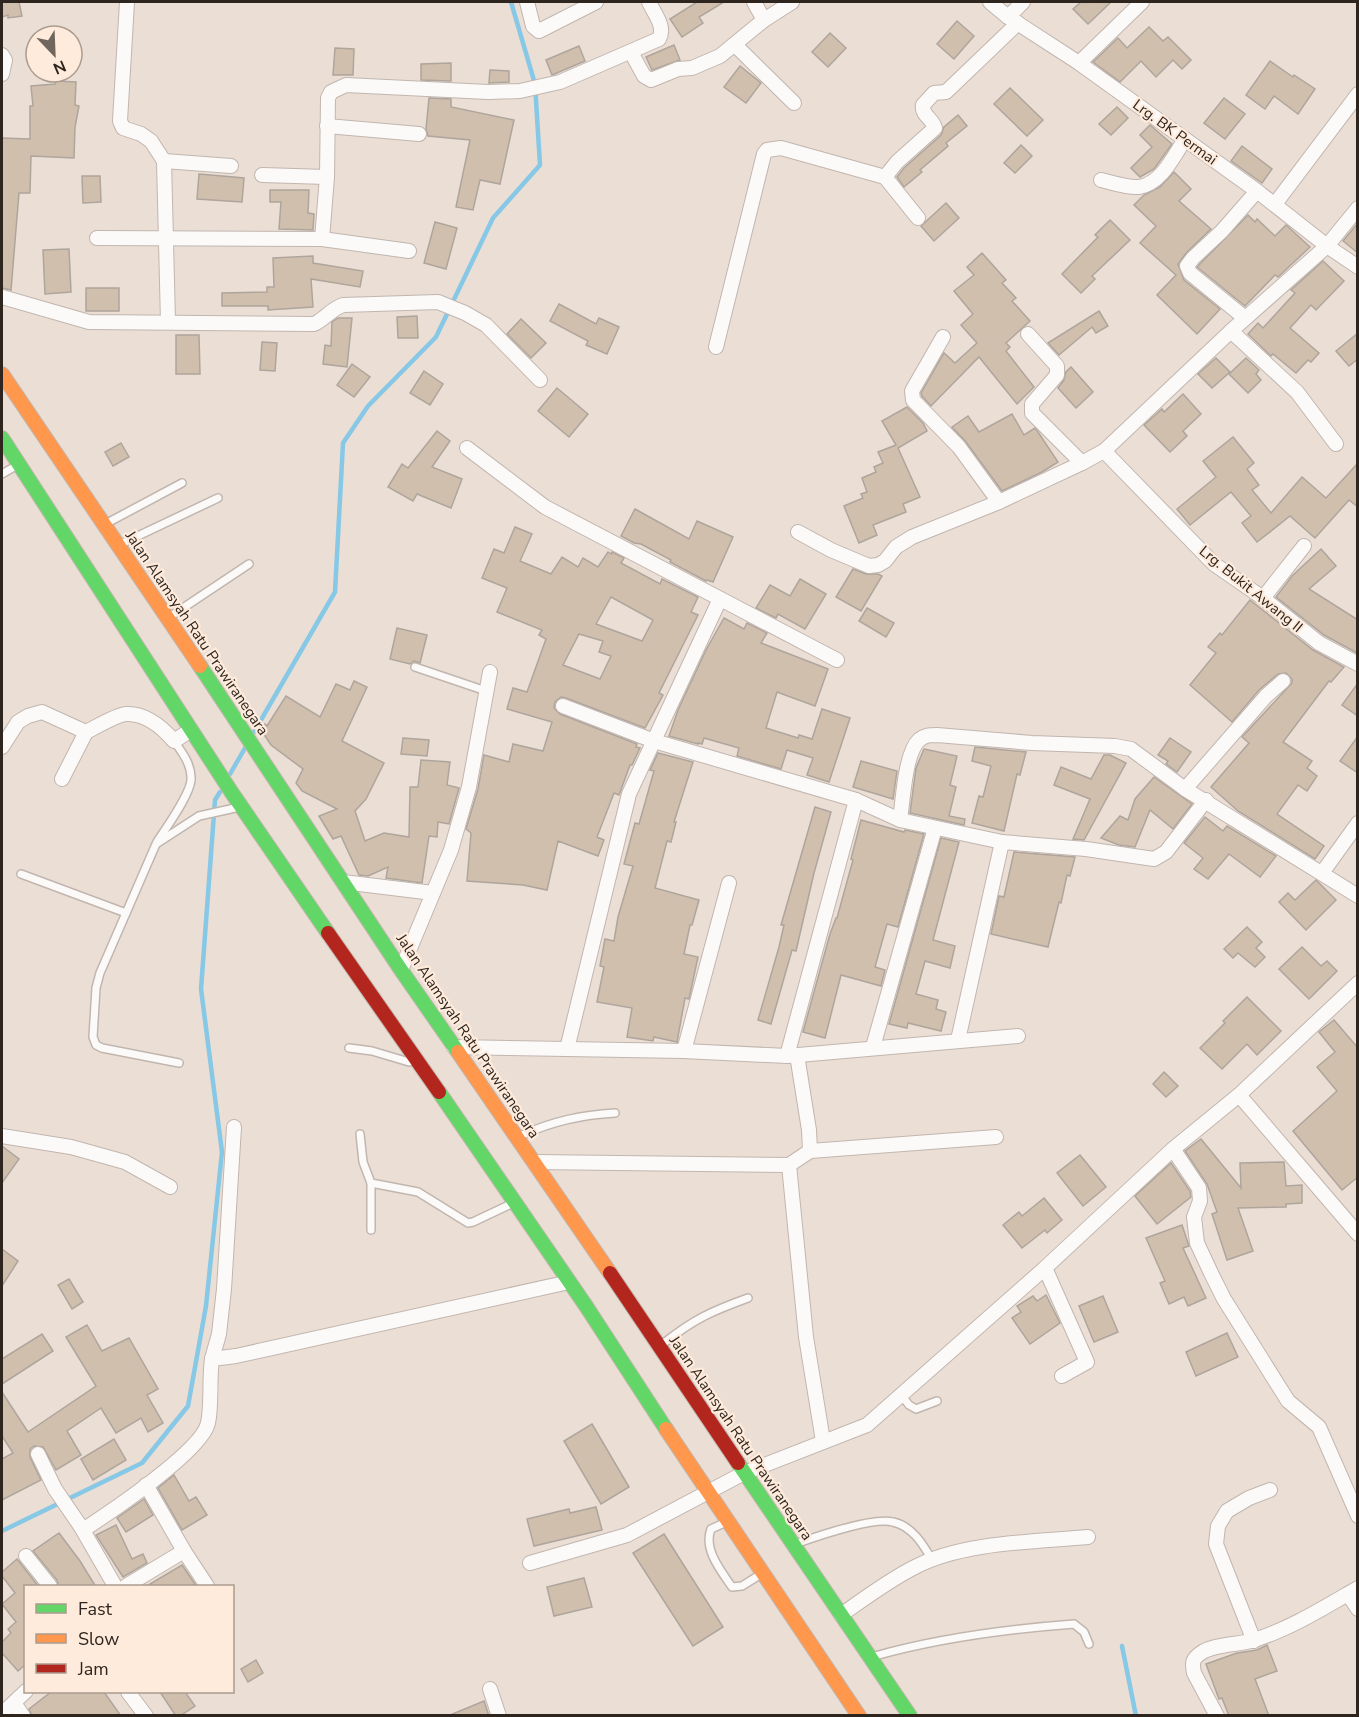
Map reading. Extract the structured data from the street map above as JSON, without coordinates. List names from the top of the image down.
{
  "streets": {
    "highway": ["Jalan Alamsyah Ratu Prawiranegara"],
    "street": ["Lrg. BK Permai", "Lrg. Bukit Awang II"]
  },
  "legend": ["Fast", "Slow", "Jam"],
  "north": "bottom right"
}
